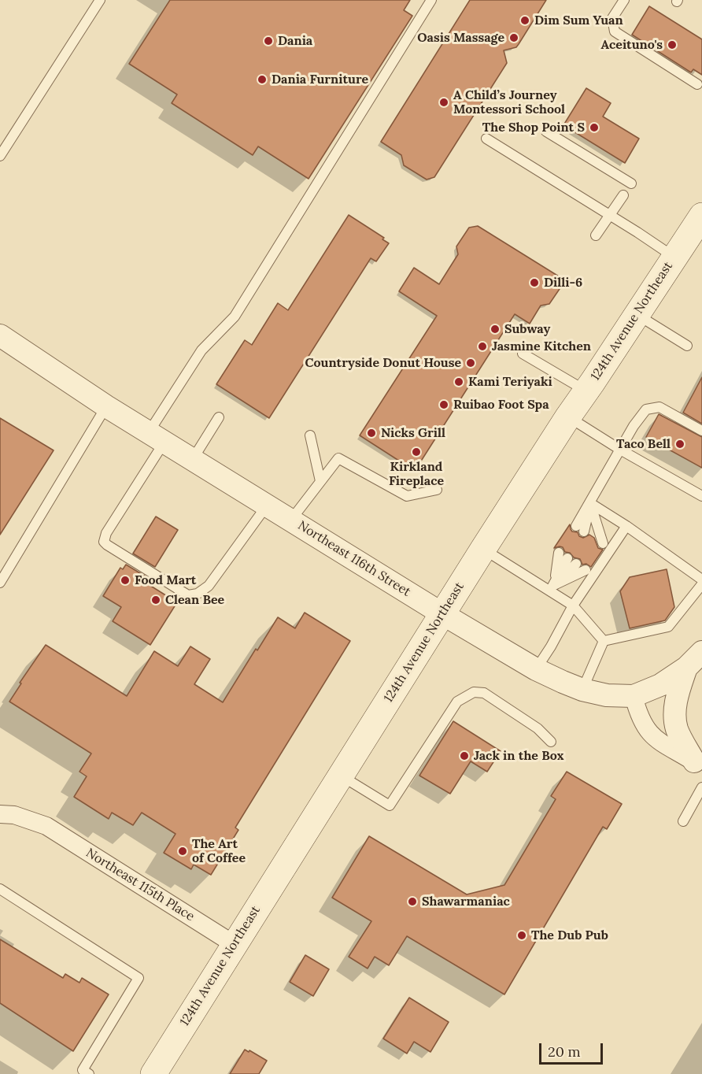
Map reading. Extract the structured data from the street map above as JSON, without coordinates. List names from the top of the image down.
{
  "streets": {
    "main road": ["124th Avenue Northeast"],
    "street": ["Northeast 116th Street", "Northeast 115th Place"]
  },
  "crossings": [
    ["124th Avenue Northeast", "Northeast 116th Street"],
    ["124th Avenue Northeast", "Northeast 115th Place"]
  ],
  "places": [
    "Dim Sum Yuan",
    "Oasis Massage",
    "Dania",
    "Aceituno's",
    "Dania Furniture",
    "A Child’s Journey Montessori School",
    "The Shop Point S",
    "Dilli-6",
    "Subway",
    "Jasmine Kitchen",
    "Countryside Donut House",
    "Kami Teriyaki",
    "Ruibao Foot Spa",
    "Nicks Grill",
    "Taco Bell",
    "Kirkland Fireplace",
    "Food Mart",
    "Clean Bee",
    "Jack in the Box",
    "The Art of Coffee",
    "Shawarmaniac",
    "The Dub Pub"
  ],
  "scale_bar": "20 m"
}
